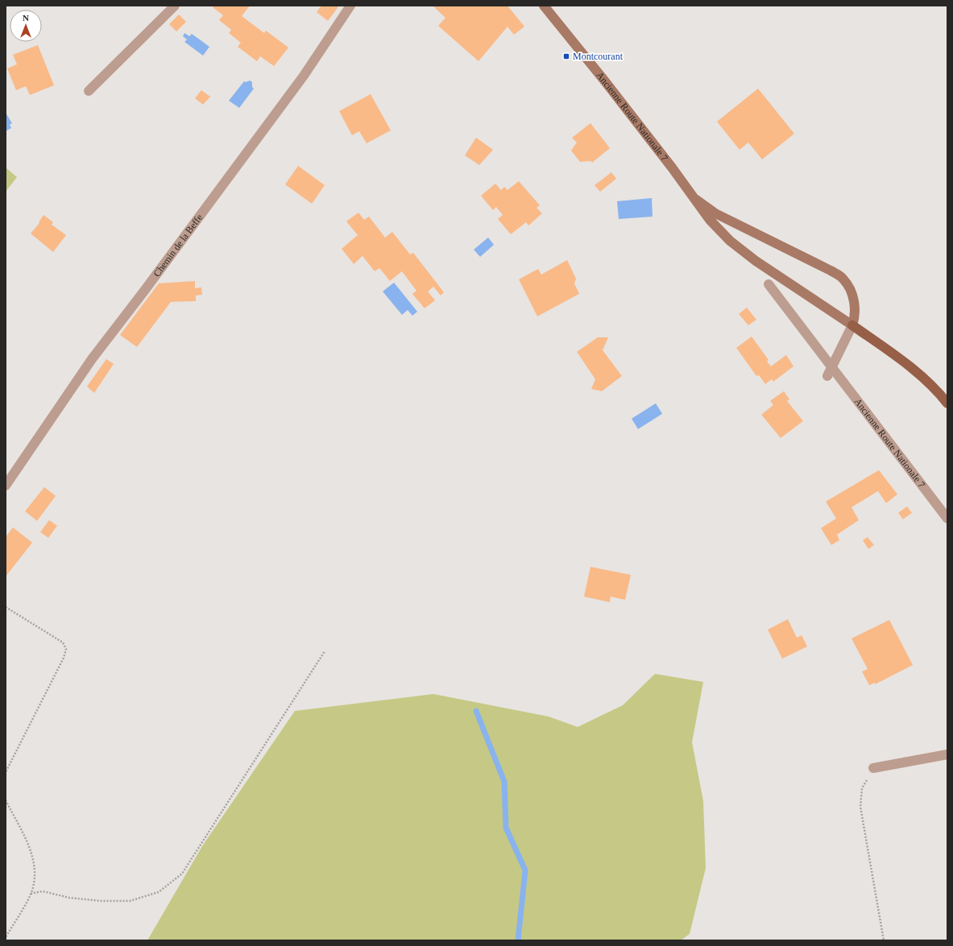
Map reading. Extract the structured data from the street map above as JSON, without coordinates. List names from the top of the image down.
{
  "streets": {
    "street": ["Ancienne Route Nationale 7", "Chemin de la Beffe"]
  },
  "places": {
    "transit": ["Montcourant"]
  },
  "north": "top"
}
